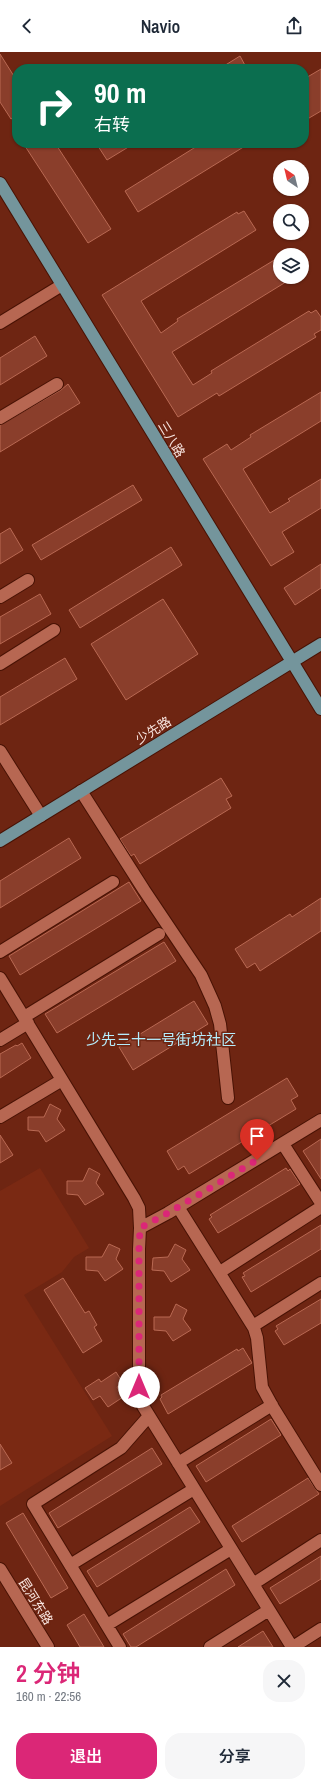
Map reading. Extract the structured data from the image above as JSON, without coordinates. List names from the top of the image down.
{
  "streets": {
    "main road": ["三八路", "少先路"],
    "street": ["昆河东路"]
  },
  "crossings": [
    ["三八路", "少先路"]
  ],
  "districts": ["少先三十一号街坊社区"],
  "north": "top left",
  "page": {
    "header": "Navio",
    "turn": ["90 m", "右转"],
    "heading": ["2 分钟", "160 m · 22:56"],
    "buttons": ["退出", "分享"]
  }
}
